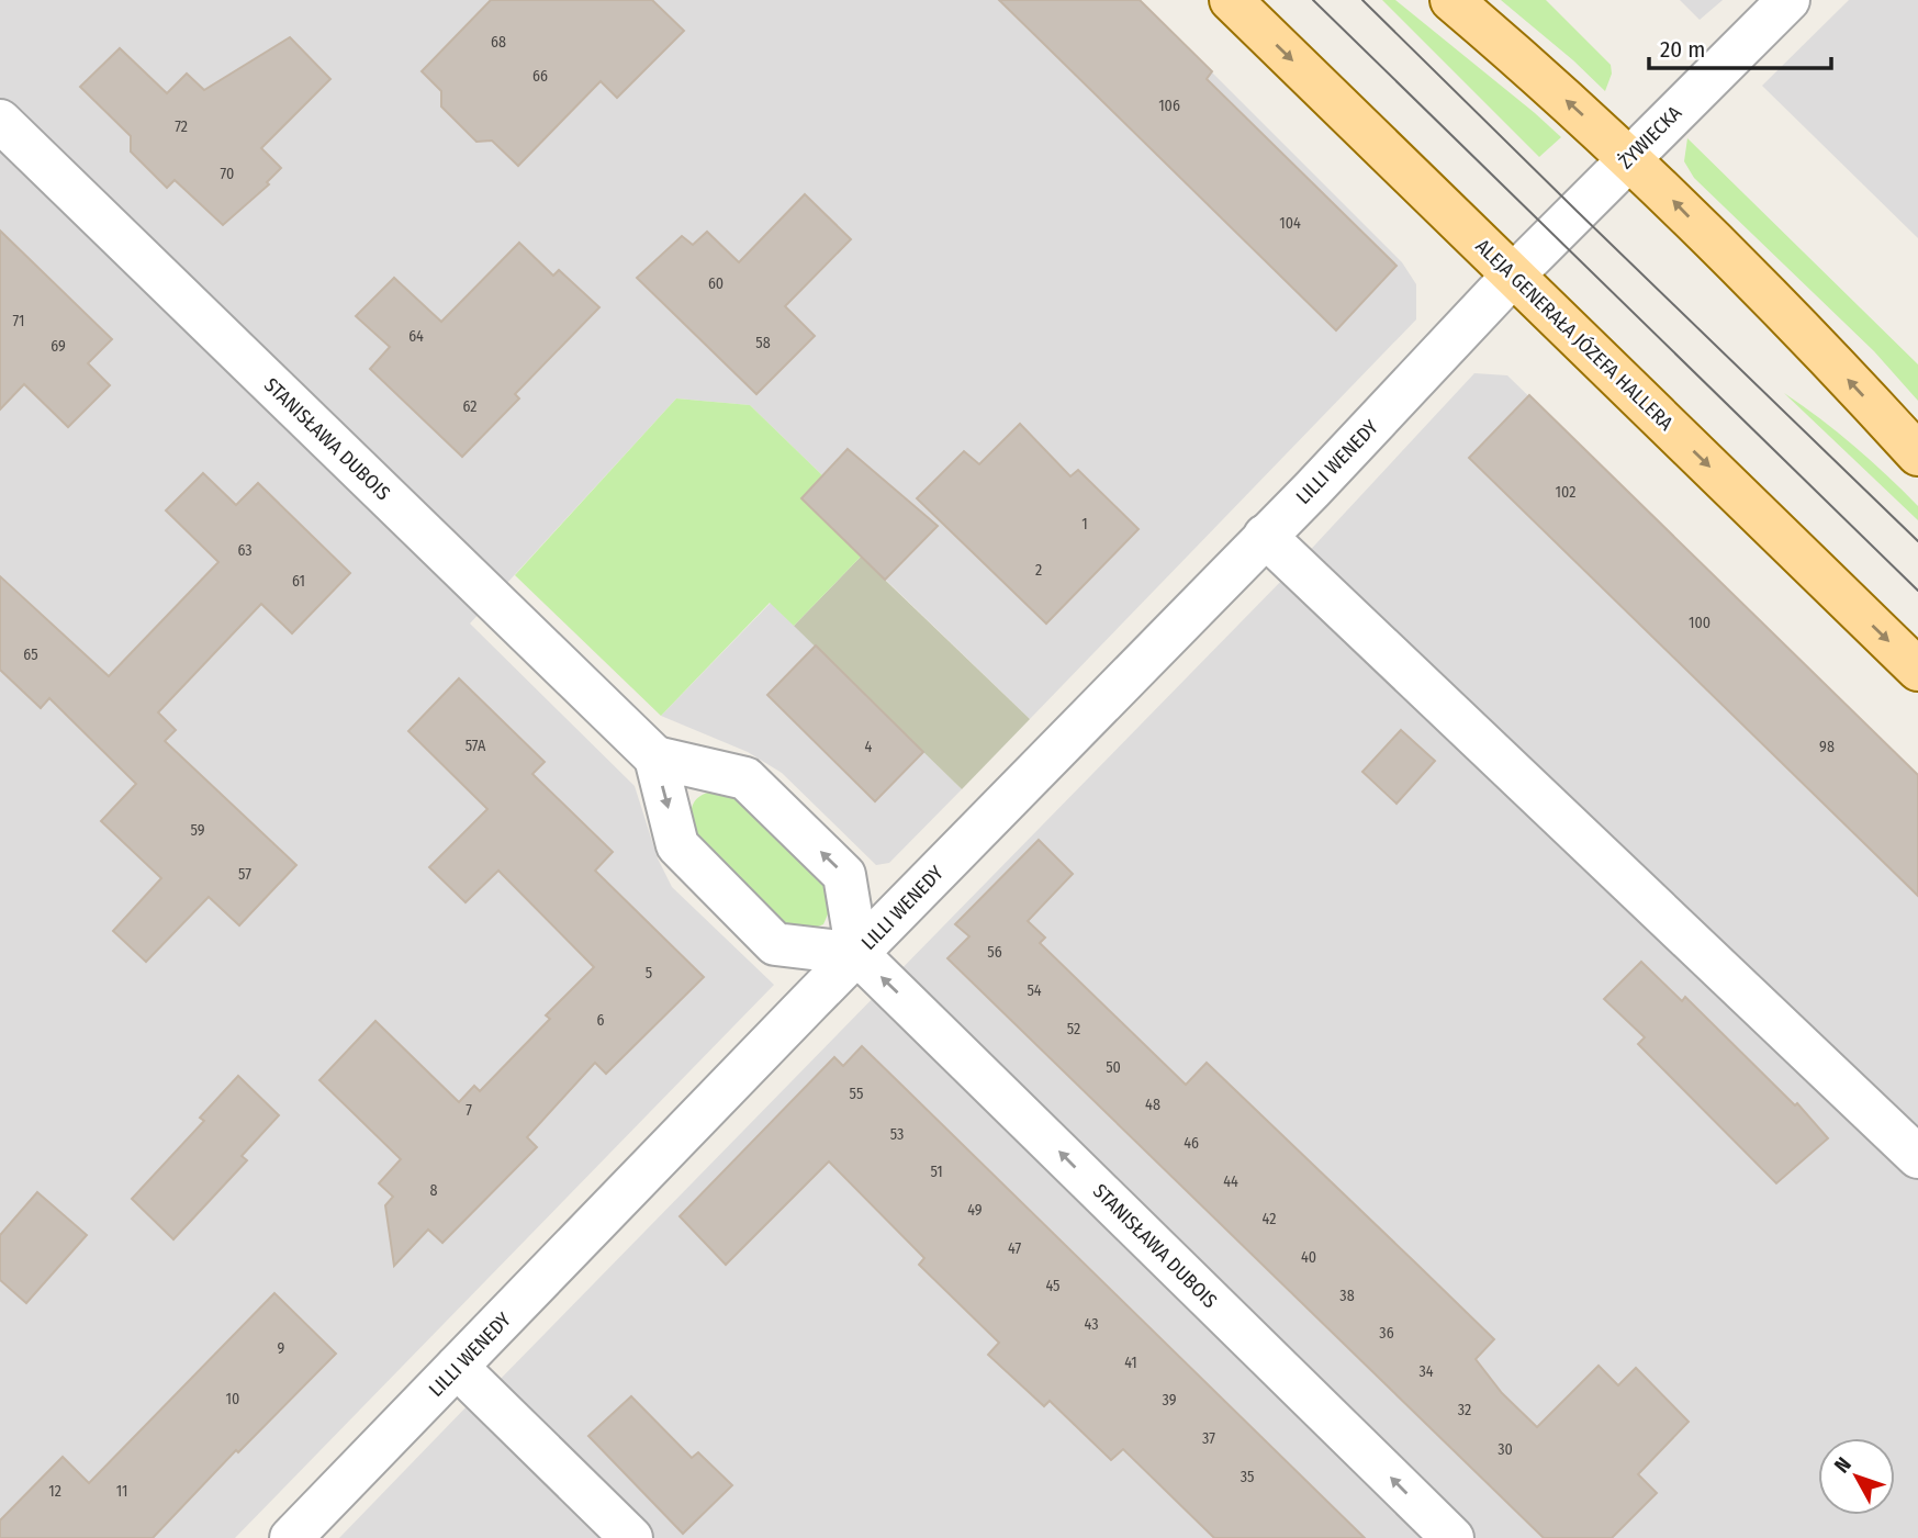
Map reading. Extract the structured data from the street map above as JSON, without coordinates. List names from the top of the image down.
{
  "streets": {
    "main road": ["ALEJA GENERAŁA JÓZEFA HALLERA"],
    "street": ["ŻYWIECKA", "STANISŁAWA DUBOIS", "LILLI WENEDY"]
  },
  "crossings": [
    ["ŻYWIECKA", "ALEJA GENERAŁA JÓZEFA HALLERA"],
    ["ŻYWIECKA", "LILLI WENEDY"],
    ["ALEJA GENERAŁA JÓZEFA HALLERA", "LILLI WENEDY"],
    ["STANISŁAWA DUBOIS", "LILLI WENEDY"]
  ],
  "one_way": ["STANISŁAWA DUBOIS"],
  "house_numbers": [
    "68",
    "66",
    "106",
    "72",
    "70",
    "104",
    "60",
    "71",
    "64",
    "58",
    "69",
    "62",
    "102",
    "1",
    "63",
    "2",
    "61",
    "100",
    "65",
    "57A",
    "4",
    "98",
    "59",
    "57",
    "56",
    "5",
    "54",
    "6",
    "52",
    "50",
    "55",
    "48",
    "7",
    "53",
    "46",
    "51",
    "44",
    "8",
    "49",
    "42",
    "47",
    "40",
    "45",
    "38",
    "43",
    "36",
    "9",
    "41",
    "34",
    "10",
    "39",
    "32",
    "37",
    "30",
    "35",
    "12",
    "11"
  ],
  "scale_bar": "20 m",
  "north": "top left"
}
